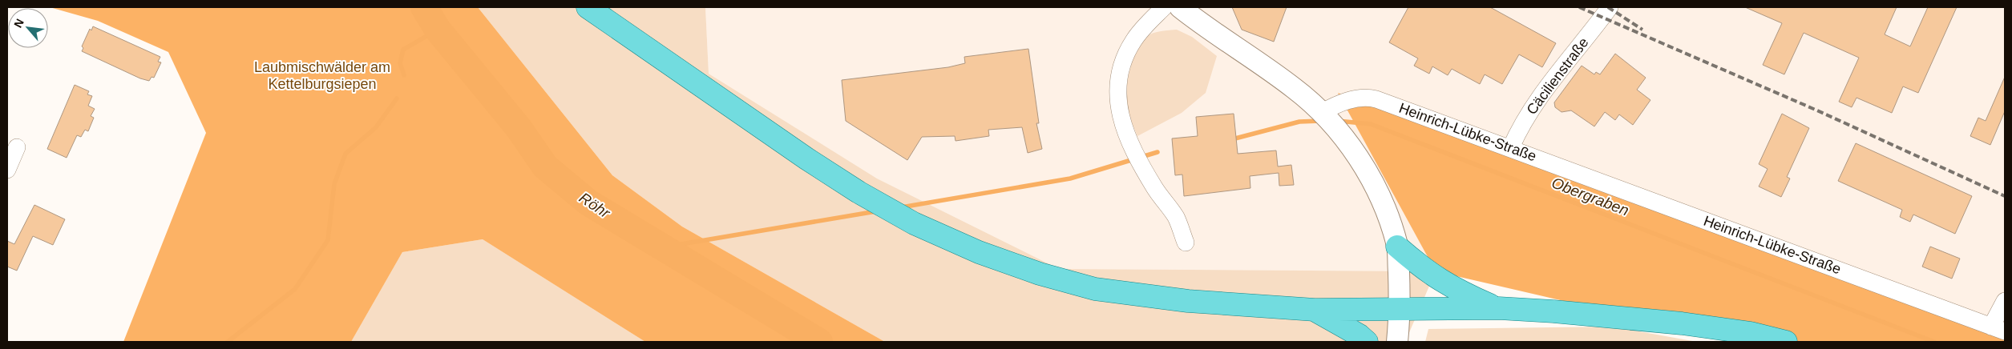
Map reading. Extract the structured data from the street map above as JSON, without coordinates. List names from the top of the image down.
{
  "streets": {
    "street": ["Cäcilienstraße", "Heinrich-Lübke-Straße"]
  },
  "crossings": [
    ["Cäcilienstraße", "Heinrich-Lübke-Straße"]
  ],
  "water": ["Obergraben", "Röhr"],
  "parks": ["Laubmischwälder am Kettelburgsiepen"],
  "north": "top left"
}
